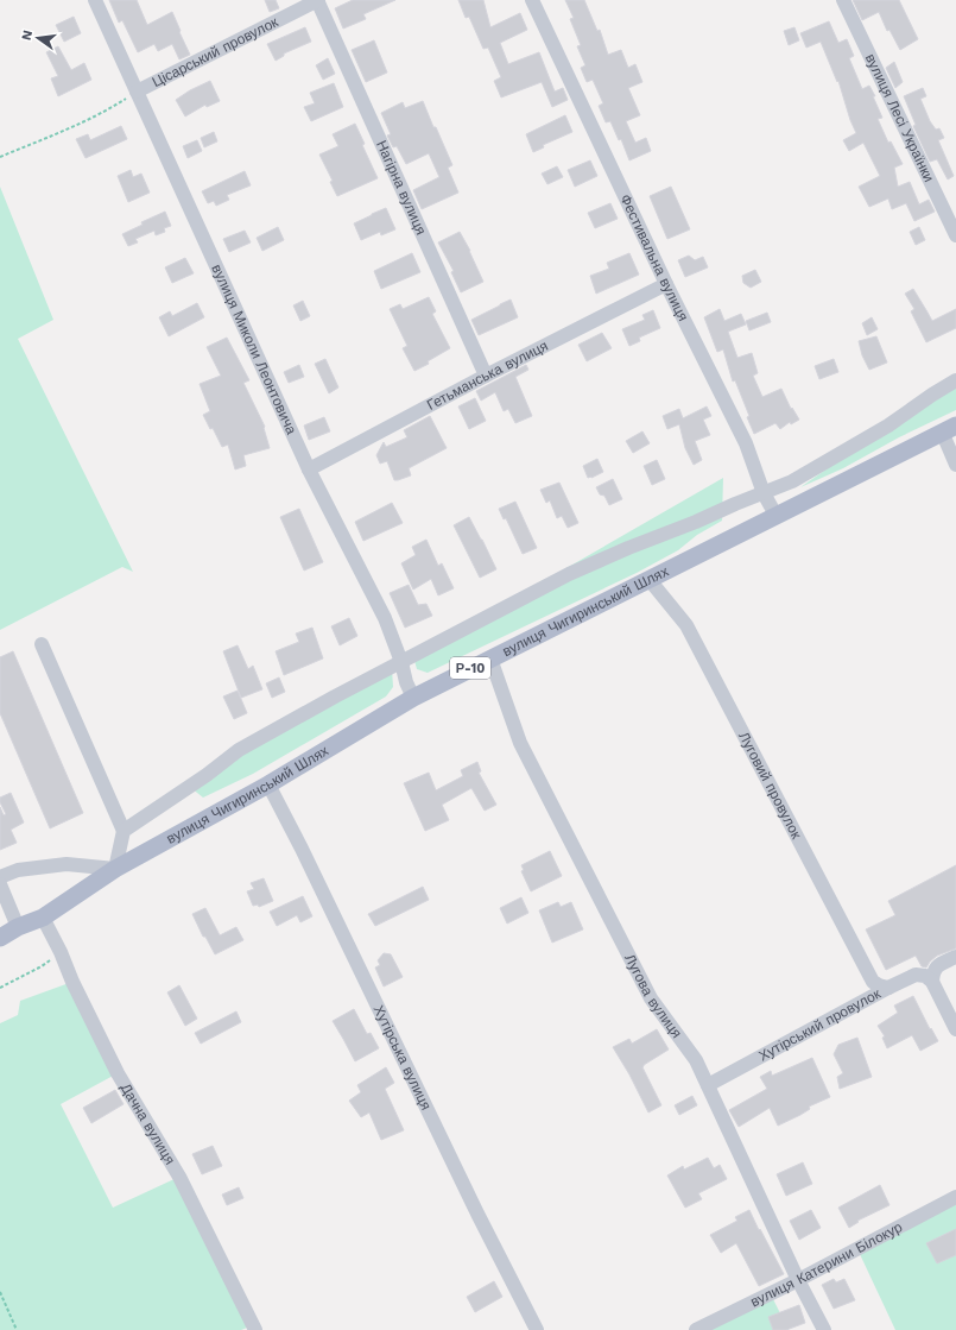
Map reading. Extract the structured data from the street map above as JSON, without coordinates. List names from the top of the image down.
{
  "streets": {
    "main road": ["вулиця Чигиринський Шлях", "Р-10"],
    "street": [
      "Цісарський провулок",
      "вулиця Лесі Українки",
      "Нагірна вулиця",
      "Фестивальна вулиця",
      "вулиця Миколи Леонтовича",
      "Гетьманська вулиця",
      "Луговий провулок",
      "Лугова вулиця",
      "Хутірський провулок",
      "Хутірська вулиця",
      "Дачна вулиця",
      "вулиця Катерини Білокур"
    ]
  },
  "crossings": [
    ["Цісарський провулок", "Нагірна вулиця"],
    ["Цісарський провулок", "вулиця Миколи Леонтовича"],
    ["Нагірна вулиця", "Гетьманська вулиця"],
    ["Фестивальна вулиця", "Гетьманська вулиця"],
    ["Фестивальна вулиця", "вулиця Чигиринський Шлях"],
    ["вулиця Миколи Леонтовича", "Гетьманська вулиця"],
    ["вулиця Миколи Леонтовича", "вулиця Чигиринський Шлях"],
    ["вулиця Чигиринський Шлях", "Луговий провулок"],
    ["вулиця Чигиринський Шлях", "Лугова вулиця"],
    ["вулиця Чигиринський Шлях", "Хутірська вулиця"],
    ["вулиця Чигиринський Шлях", "Дачна вулиця"],
    ["Луговий провулок", "Хутірський провулок"],
    ["Лугова вулиця", "Хутірський провулок"],
    ["Лугова вулиця", "вулиця Катерини Білокур"]
  ],
  "north": "left"
}
